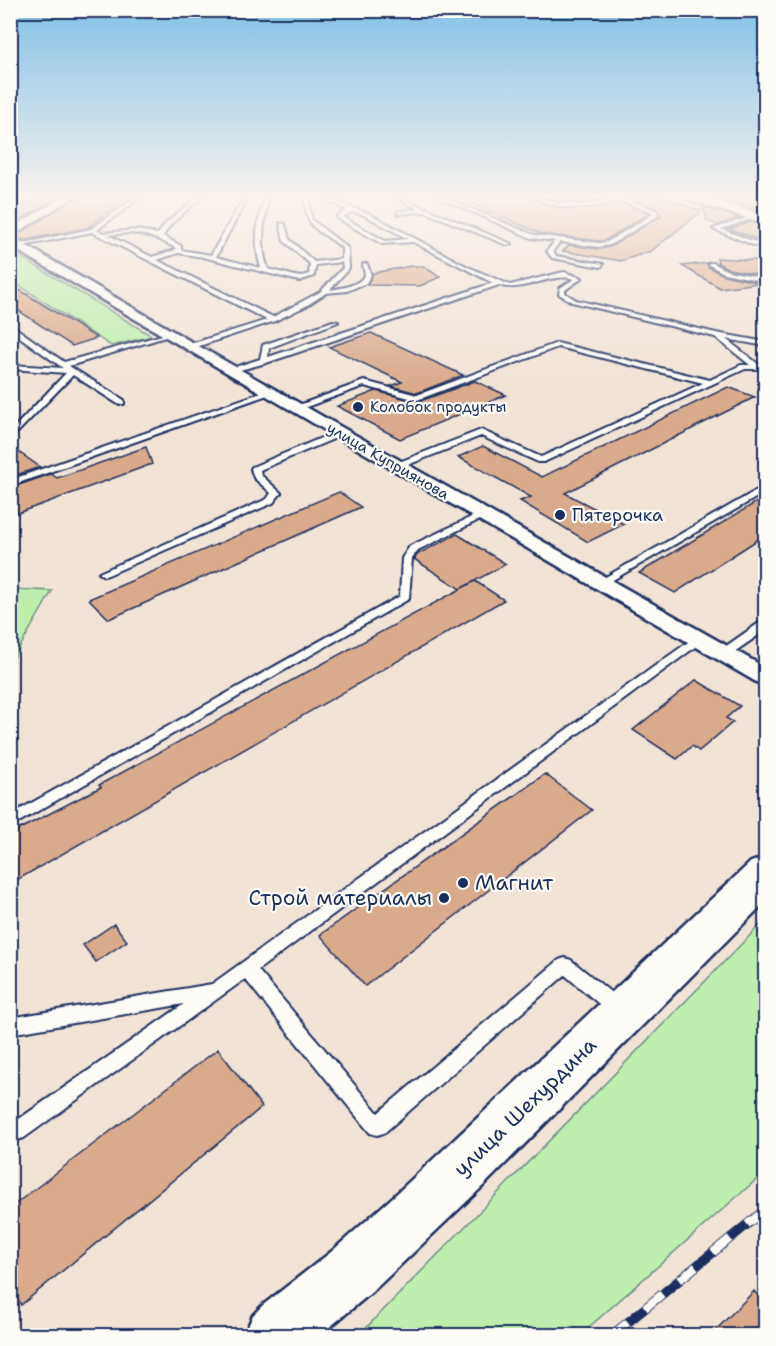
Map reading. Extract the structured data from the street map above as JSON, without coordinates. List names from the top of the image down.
{
  "streets": {
    "main road": ["улица Шехурдина"],
    "street": ["улица Куприянова"]
  },
  "places": [
    "Колобок продукты",
    "Пятерочка",
    "Магнит",
    "Строй материалы"
  ]
}
